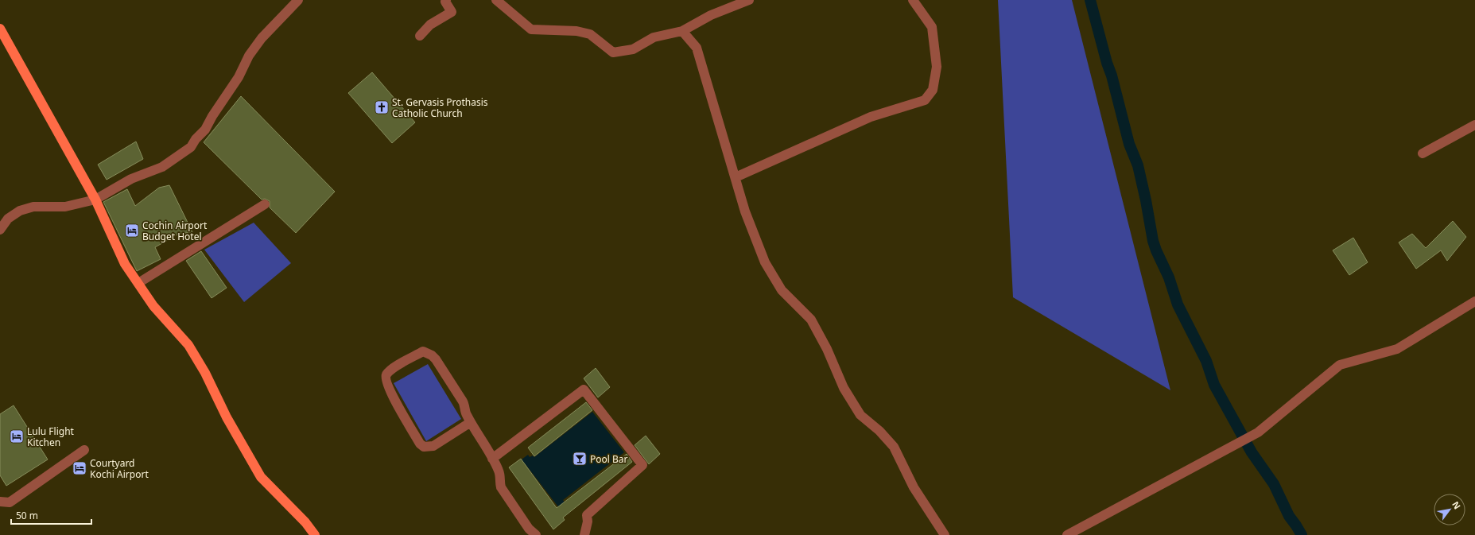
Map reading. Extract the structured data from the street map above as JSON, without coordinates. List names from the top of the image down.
{
  "places": {
    "church": ["St. Gervasis Prothasis Catholic Church"],
    "hotel": ["Cochin Airport Budget Hotel", "Lulu Flight Kitchen", "Courtyard Kochi Airport"],
    "bar": ["Pool Bar"]
  },
  "scale_bar": "50 m",
  "north": "top right"
}
